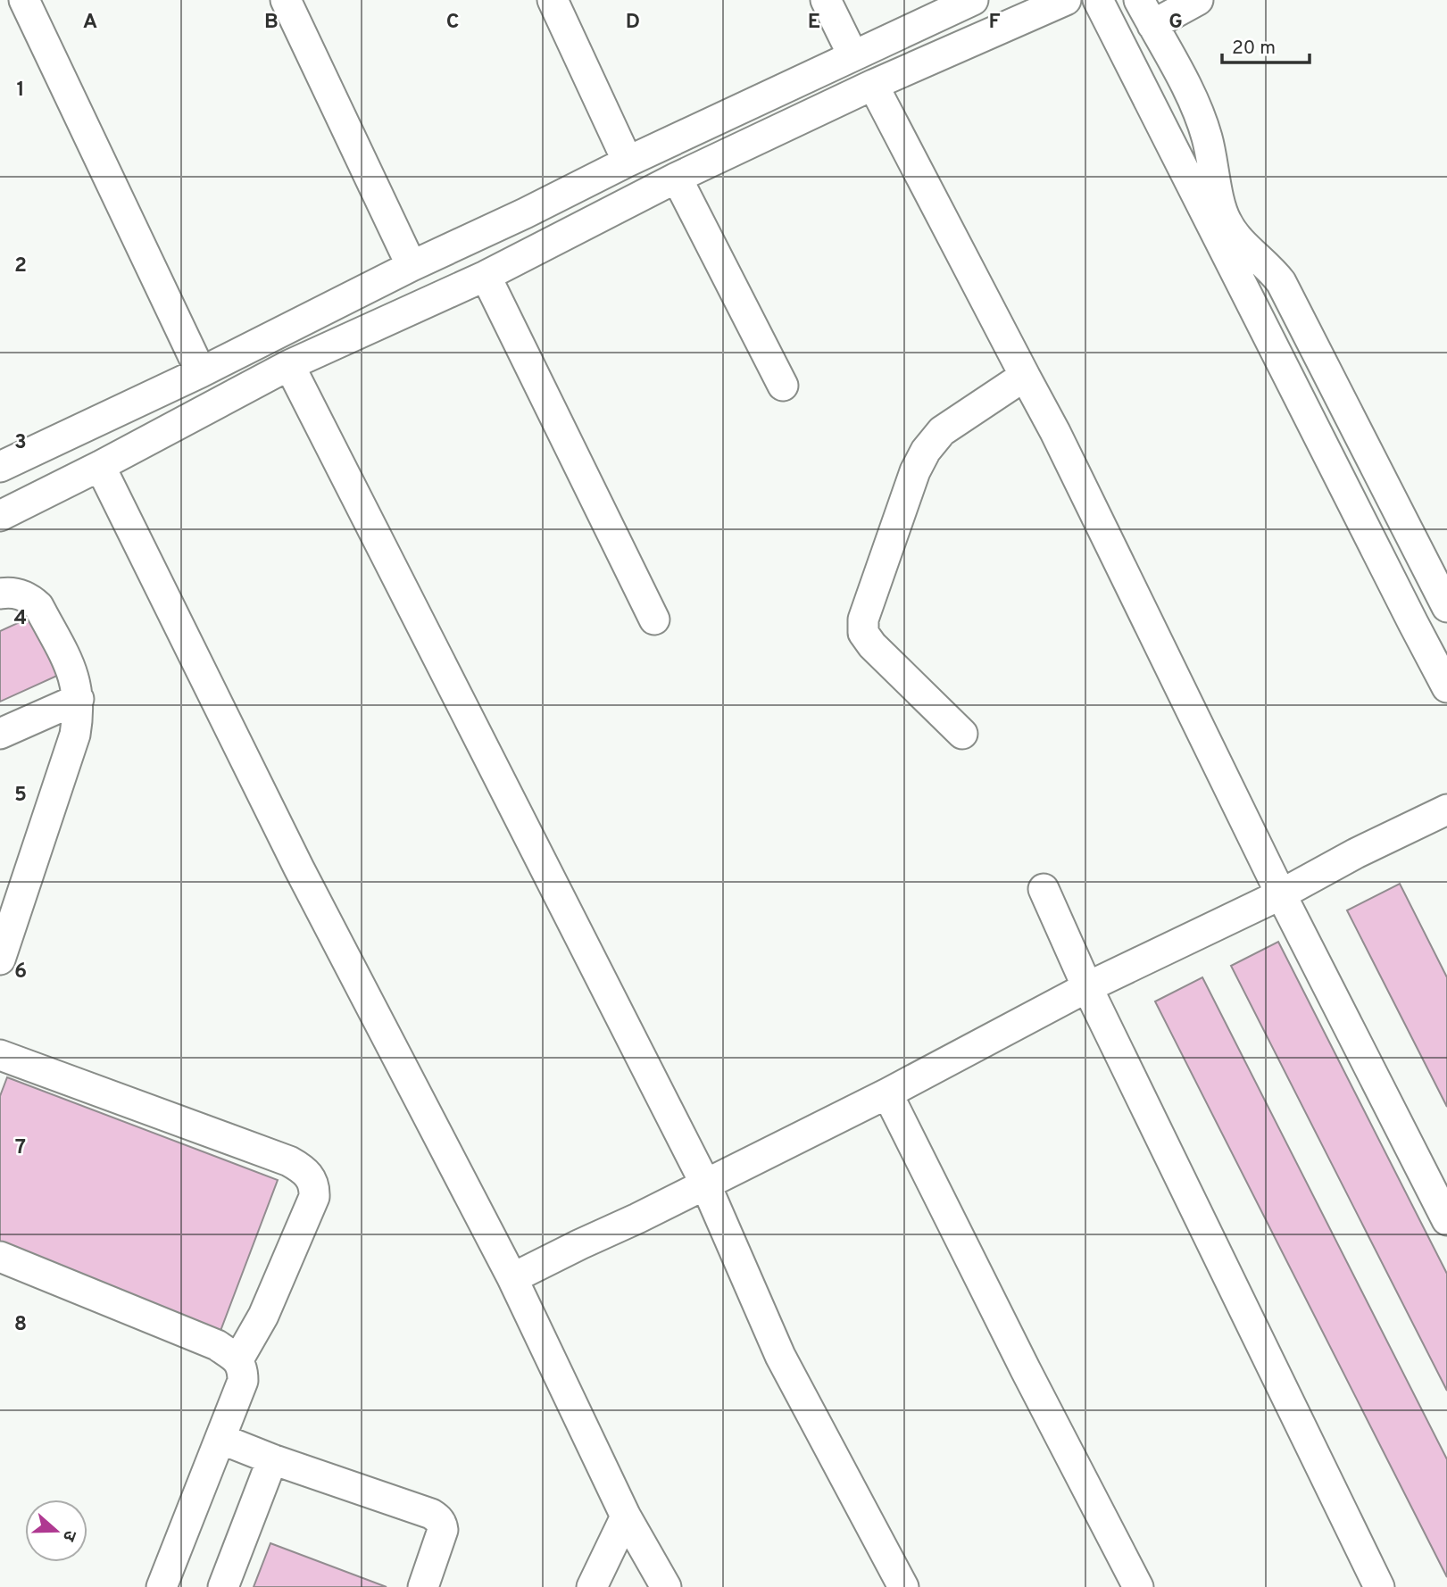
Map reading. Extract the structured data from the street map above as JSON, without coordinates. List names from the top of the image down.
{
  "scale_bar": "20 m",
  "north": "right",
  "grid": {
    "columns": [
      "A",
      "B",
      "C",
      "D",
      "E",
      "F",
      "G"
    ],
    "rows": [
      "1",
      "2",
      "3",
      "4",
      "5",
      "6",
      "7",
      "8"
    ]
  }
}
